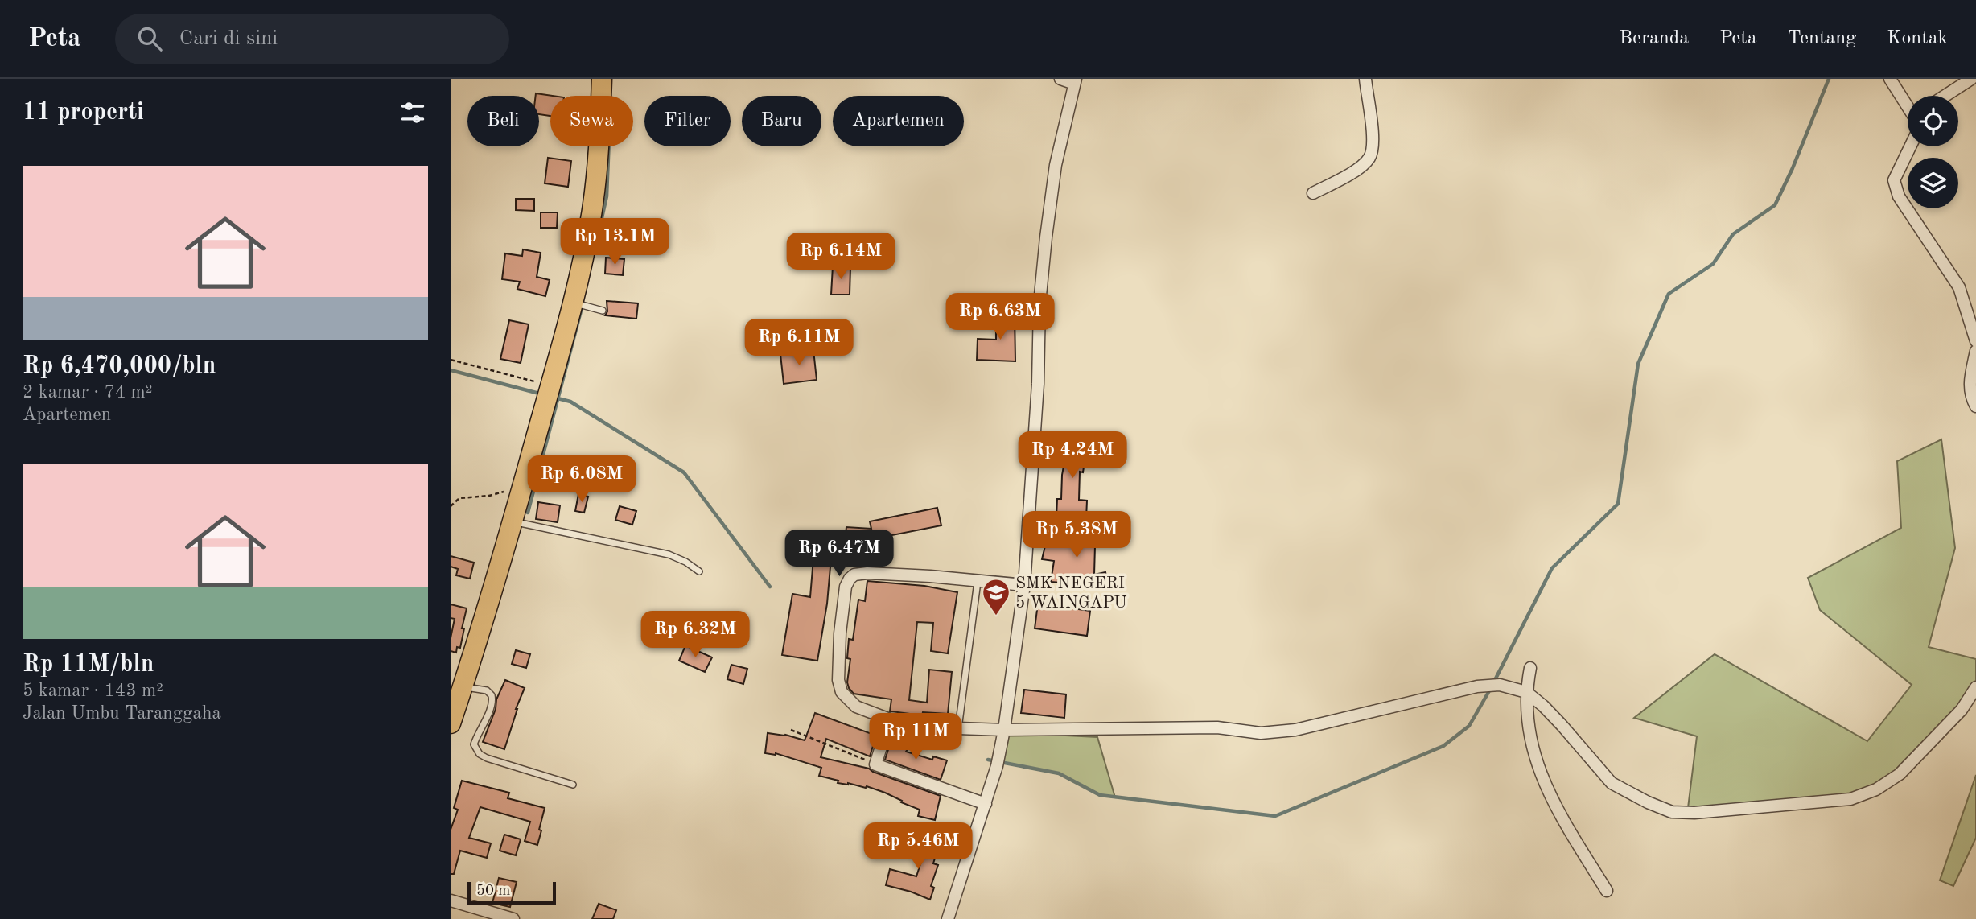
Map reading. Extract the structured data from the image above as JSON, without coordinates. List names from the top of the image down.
{
  "places": {
    "school or university": ["SMK NEGERI 5 WAINGAPU"]
  },
  "scale_bar": "50 m",
  "page": {
    "header": "Peta",
    "search": "Cari di sini",
    "nav": [
      "Beranda",
      "Peta",
      "Tentang",
      "Kontak"
    ],
    "heading": "11 properti",
    "chip": [
      "Beli",
      "Sewa",
      "Filter",
      "Baru",
      "Apartemen"
    ],
    "list": [
      {
        "name": "Rp 6,470,000/bln",
        "note": "2 kamar · 74 m² · Apartemen"
      },
      {
        "name": "Rp 11M/bln",
        "note": "5 kamar · 143 m² · Jalan Umbu Taranggaha"
      }
    ],
    "price": [
      "Rp 13.1M",
      "Rp 6.14M",
      "Rp 6.63M",
      "Rp 6.11M",
      "Rp 4.24M",
      "Rp 6.08M",
      "Rp 5.38M",
      "Rp 6.47M",
      "Rp 6.32M",
      "Rp 11M",
      "Rp 5.46M"
    ],
    "scale": "50 m"
  }
}
